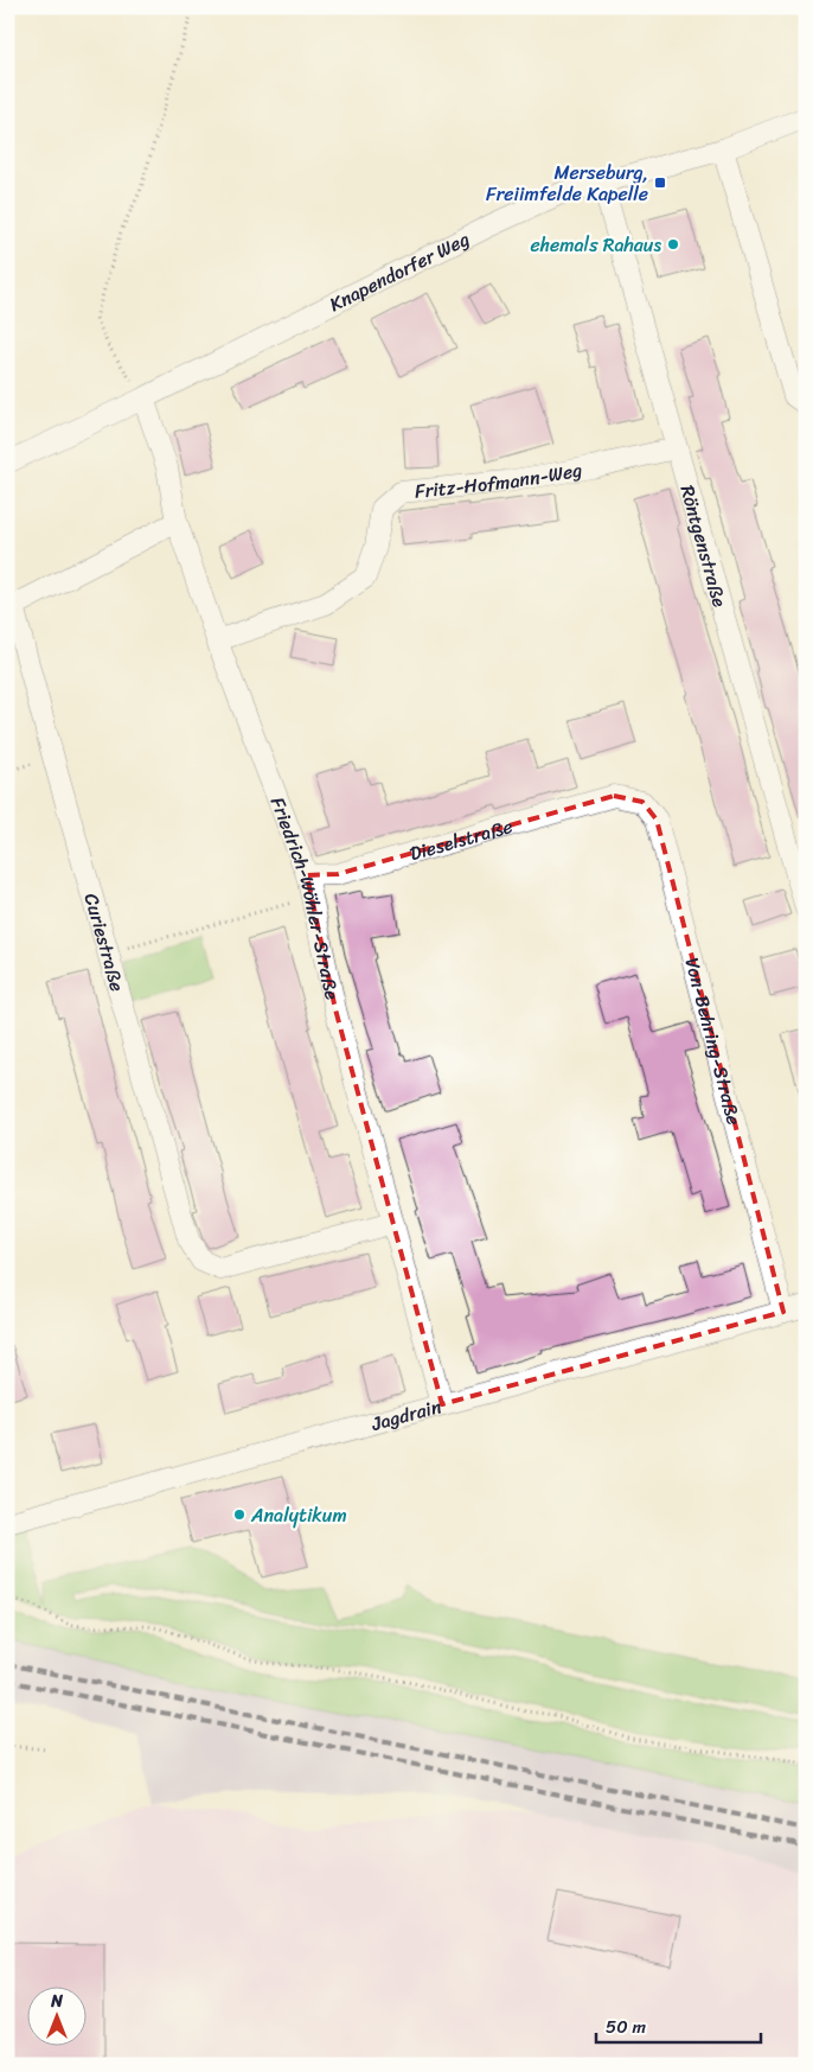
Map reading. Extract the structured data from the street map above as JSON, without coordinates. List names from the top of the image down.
{
  "streets": {
    "street": [
      "Knapendorfer Weg",
      "Fritz-Hofmann-Weg",
      "Röntgenstraße",
      "Dieselstraße",
      "Friedrich-Wöhler-Straße",
      "Curiestraße",
      "Von-Behring-Straße",
      "Jagdrain"
    ]
  },
  "crossings": [
    ["Knapendorfer Weg", "Röntgenstraße"],
    ["Knapendorfer Weg", "Friedrich-Wöhler-Straße"],
    ["Fritz-Hofmann-Weg", "Röntgenstraße"],
    ["Fritz-Hofmann-Weg", "Friedrich-Wöhler-Straße"],
    ["Dieselstraße", "Friedrich-Wöhler-Straße"],
    ["Dieselstraße", "Von-Behring-Straße"],
    ["Friedrich-Wöhler-Straße", "Curiestraße"],
    ["Friedrich-Wöhler-Straße", "Jagdrain"],
    ["Von-Behring-Straße", "Jagdrain"]
  ],
  "places": {
    "transit": ["Merseburg, Freiimfelde Kapelle"],
    "other": ["ehemals Rahaus", "Analytikum"]
  },
  "scale_bar": "50 m",
  "north": "top"
}
